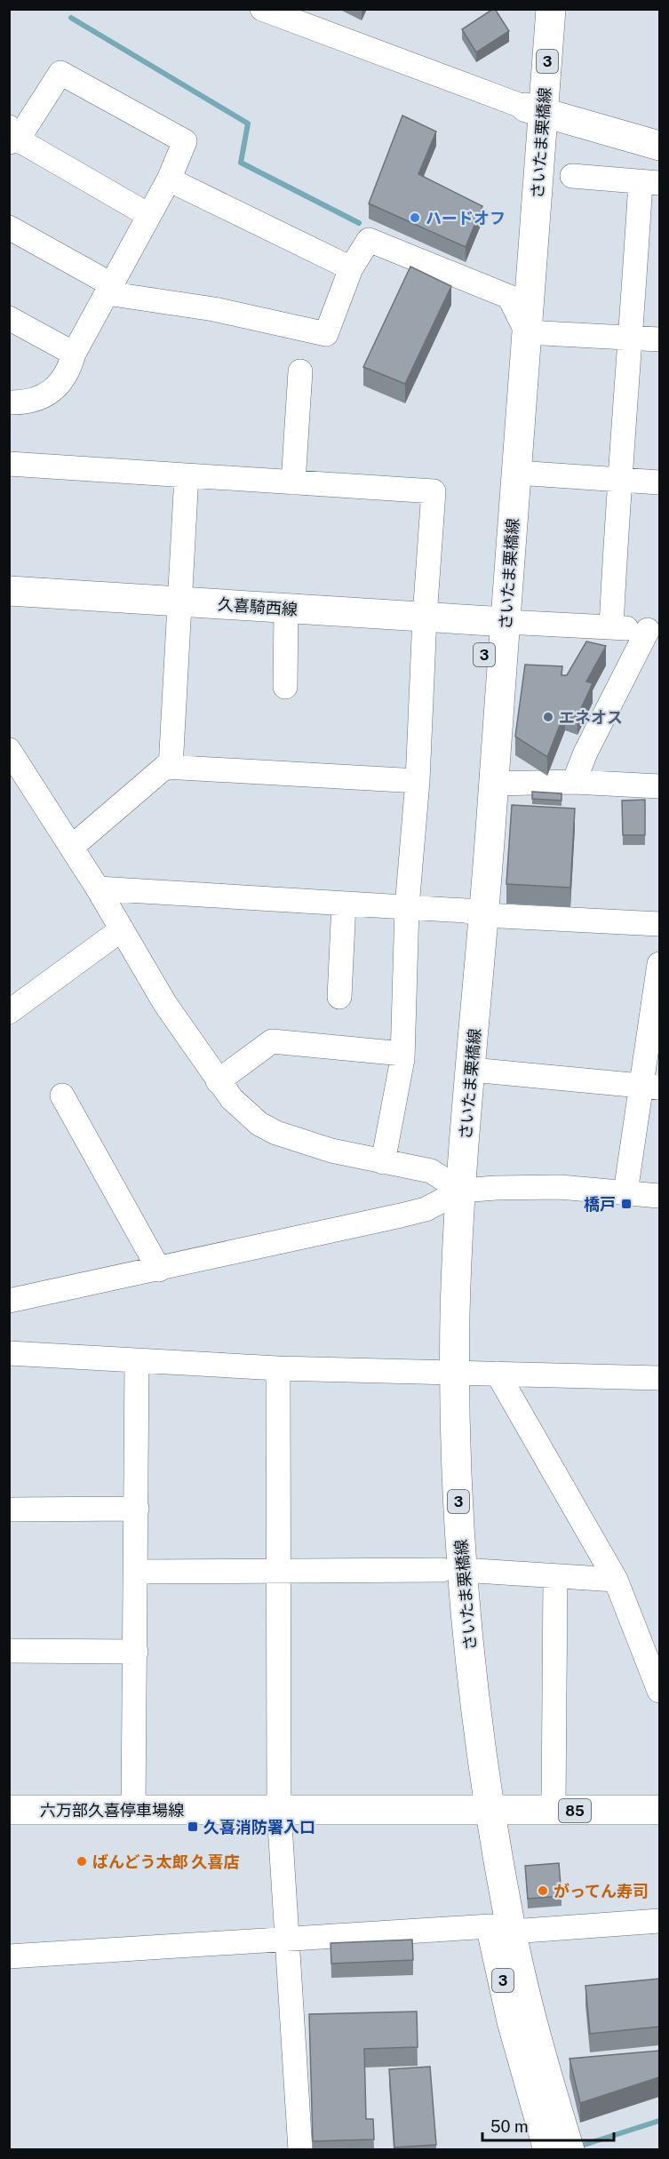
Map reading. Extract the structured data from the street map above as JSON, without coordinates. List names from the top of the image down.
{
  "streets": {
    "main road": [
      "3",
      "さいたま栗橋線",
      "久喜騎西線",
      "六万部久喜停車場線",
      "85"
    ]
  },
  "crossings": [
    ["さいたま栗橋線", "久喜騎西線"],
    ["さいたま栗橋線", "六万部久喜停車場線"],
    ["さいたま栗橋線", "85"],
    ["六万部久喜停車場線", "85"]
  ],
  "places": {
    "other": [
      "ハードオフ",
      "エネオス",
      "ばんどう太郎 久喜店",
      "がってん寿司"
    ],
    "transit": ["橋戸", "久喜消防署入口"]
  },
  "scale_bar": "50 m"
}
